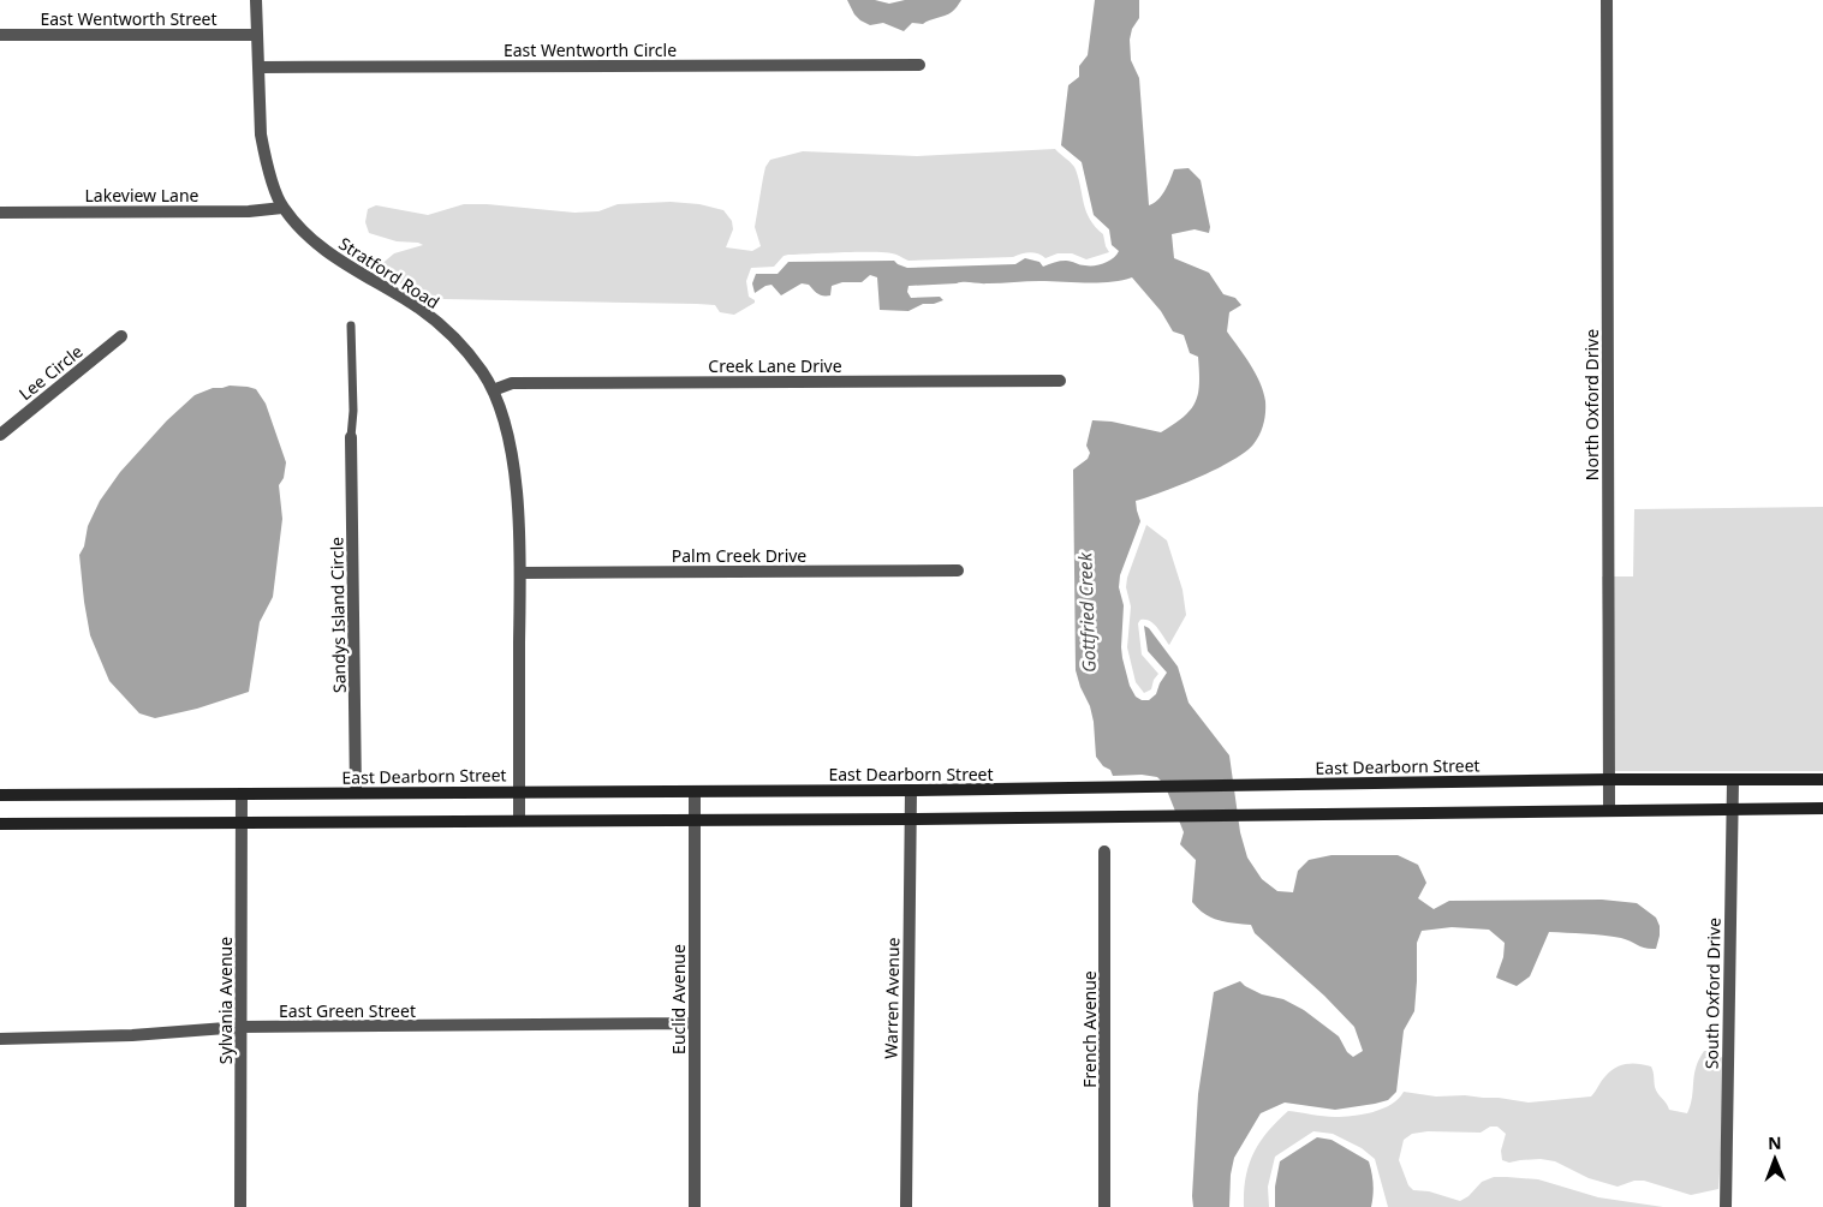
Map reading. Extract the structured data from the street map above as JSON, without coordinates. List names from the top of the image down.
{
  "streets": {
    "main road": ["East Dearborn Street"],
    "street": [
      "East Wentworth Street",
      "East Wentworth Circle",
      "Lakeview Lane",
      "Stratford Road",
      "Creek Lane Drive",
      "Lee Circle",
      "North Oxford Drive",
      "Palm Creek Drive",
      "Sandys Island Circle",
      "South Oxford Drive",
      "Warren Avenue",
      "Euclid Avenue",
      "Sylvania Avenue",
      "East Green Street",
      "French Avenue"
    ]
  },
  "crossings": [
    ["East Wentworth Street", "Stratford Road"],
    ["East Wentworth Circle", "Stratford Road"],
    ["Lakeview Lane", "Stratford Road"],
    ["Stratford Road", "Creek Lane Drive"],
    ["Stratford Road", "Palm Creek Drive"],
    ["Stratford Road", "East Dearborn Street"],
    ["North Oxford Drive", "East Dearborn Street"],
    ["Sandys Island Circle", "East Dearborn Street"],
    ["East Dearborn Street", "South Oxford Drive"],
    ["East Dearborn Street", "Warren Avenue"],
    ["East Dearborn Street", "Euclid Avenue"],
    ["East Dearborn Street", "Sylvania Avenue"],
    ["Euclid Avenue", "East Green Street"],
    ["Sylvania Avenue", "East Green Street"]
  ],
  "water": ["Gottfried Creek"],
  "north": "top"
}
